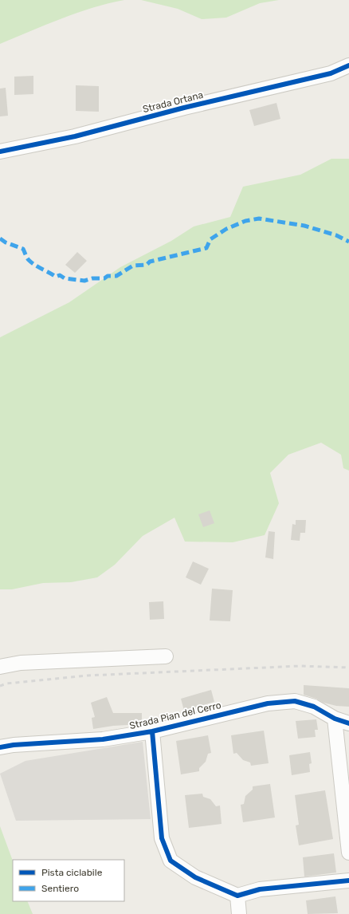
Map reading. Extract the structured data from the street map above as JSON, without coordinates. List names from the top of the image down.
{
  "streets": {
    "street": ["Strada Ortana", "Strada Pian del Cerro"]
  },
  "legend": ["Pista ciclabile", "Sentiero"]
}
